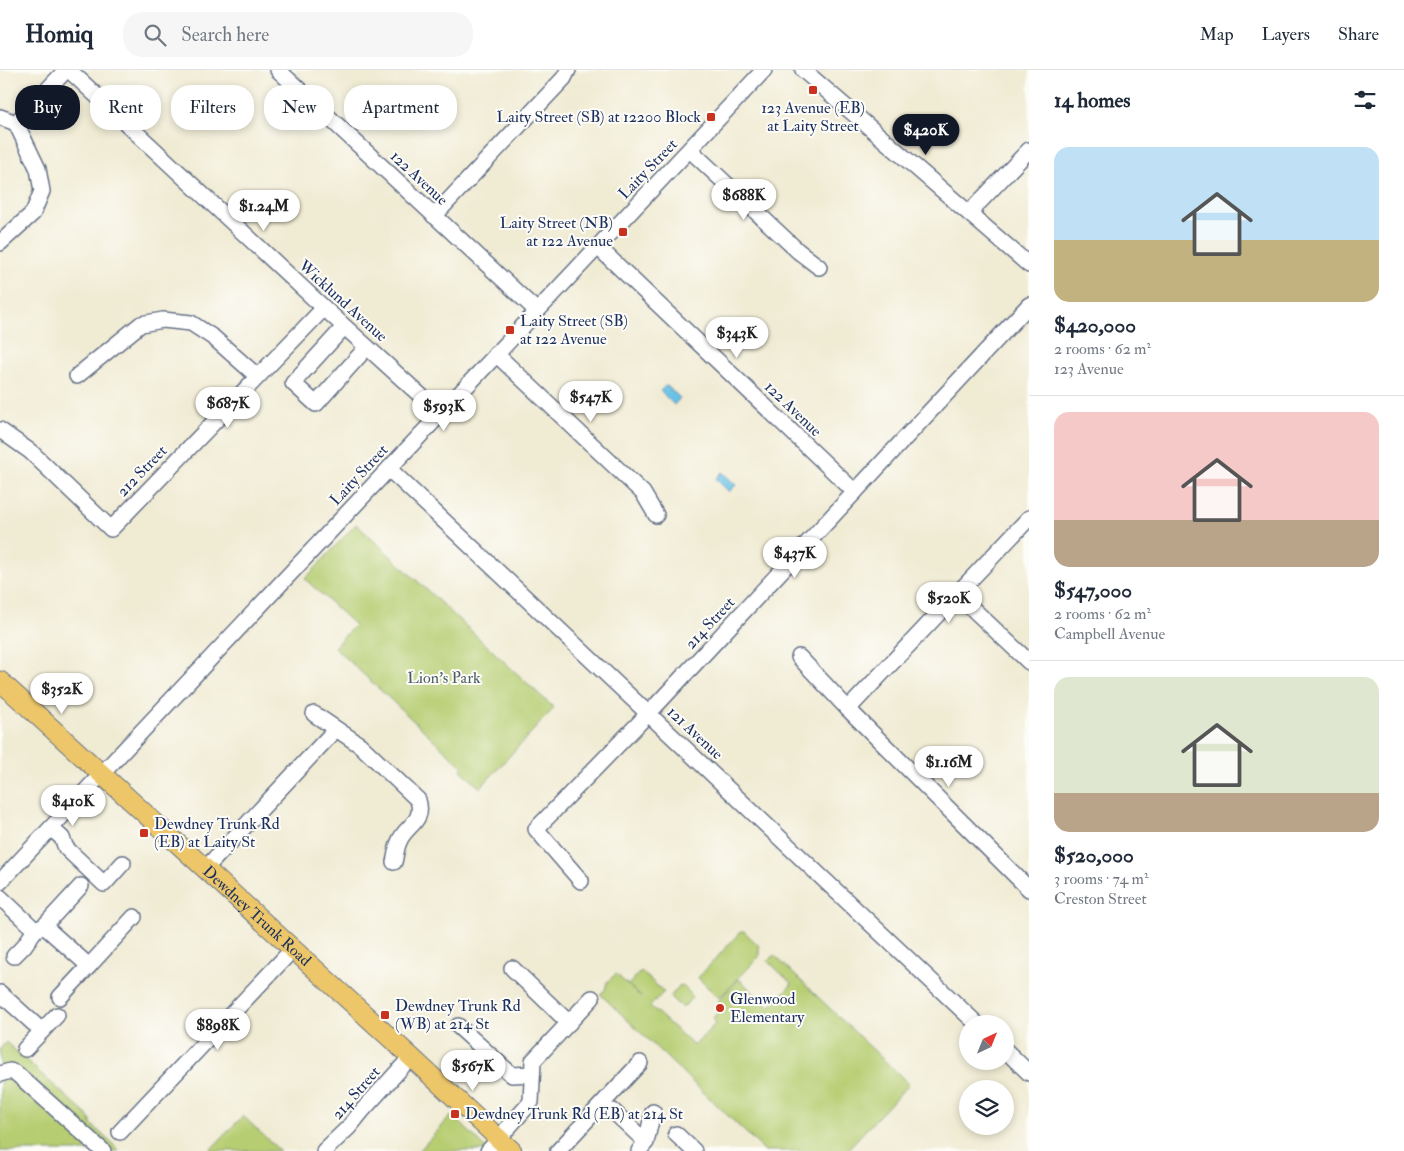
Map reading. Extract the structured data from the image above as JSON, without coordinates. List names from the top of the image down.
{
  "streets": {
    "main road": ["Dewdney Trunk Road"],
    "street": [
      "Laity Street",
      "122 Avenue",
      "Wicklund Avenue",
      "212 Street",
      "214 Street",
      "121 Avenue"
    ]
  },
  "crossings": [
    ["Laity Street", "122 Avenue"],
    ["Laity Street", "Wicklund Avenue"],
    ["Laity Street", "121 Avenue"],
    ["Laity Street", "Dewdney Trunk Road"],
    ["122 Avenue", "214 Street"],
    ["Wicklund Avenue", "212 Street"],
    ["214 Street", "121 Avenue"],
    ["214 Street", "Dewdney Trunk Road"]
  ],
  "parks": ["Lion's Park"],
  "places": {
    "transit": [
      "123 Avenue (EB) at Laity Street",
      "Laity Street (SB) at 12200 Block",
      "Laity Street (NB) at 122 Avenue",
      "Laity Street (SB) at 122 Avenue",
      "Dewdney Trunk Rd (EB) at Laity St",
      "Dewdney Trunk Rd (WB) at 214 St",
      "Dewdney Trunk Rd (EB) at 214 St"
    ],
    "other": ["Glenwood Elementary"]
  },
  "north": "top right",
  "page": {
    "header": "Homiq",
    "search": "Search here",
    "nav": ["Map", "Layers", "Share"],
    "heading": "14 homes",
    "chip": [
      "Buy",
      "Rent",
      "Filters",
      "New",
      "Apartment"
    ],
    "price": [
      "$420K",
      "$688K",
      "$1.24M",
      "$343K",
      "$547K",
      "$687K",
      "$593K",
      "$437K",
      "$520K",
      "$352K",
      "$1.16M",
      "$410K",
      "$898K",
      "$567K"
    ],
    "list": [
      {
        "name": "$420,000",
        "note": "2 rooms · 62 m² · 123 Avenue"
      },
      {
        "name": "$547,000",
        "note": "2 rooms · 62 m² · Campbell Avenue"
      },
      {
        "name": "$520,000",
        "note": "3 rooms · 74 m² · Creston Street"
      }
    ]
  }
}
